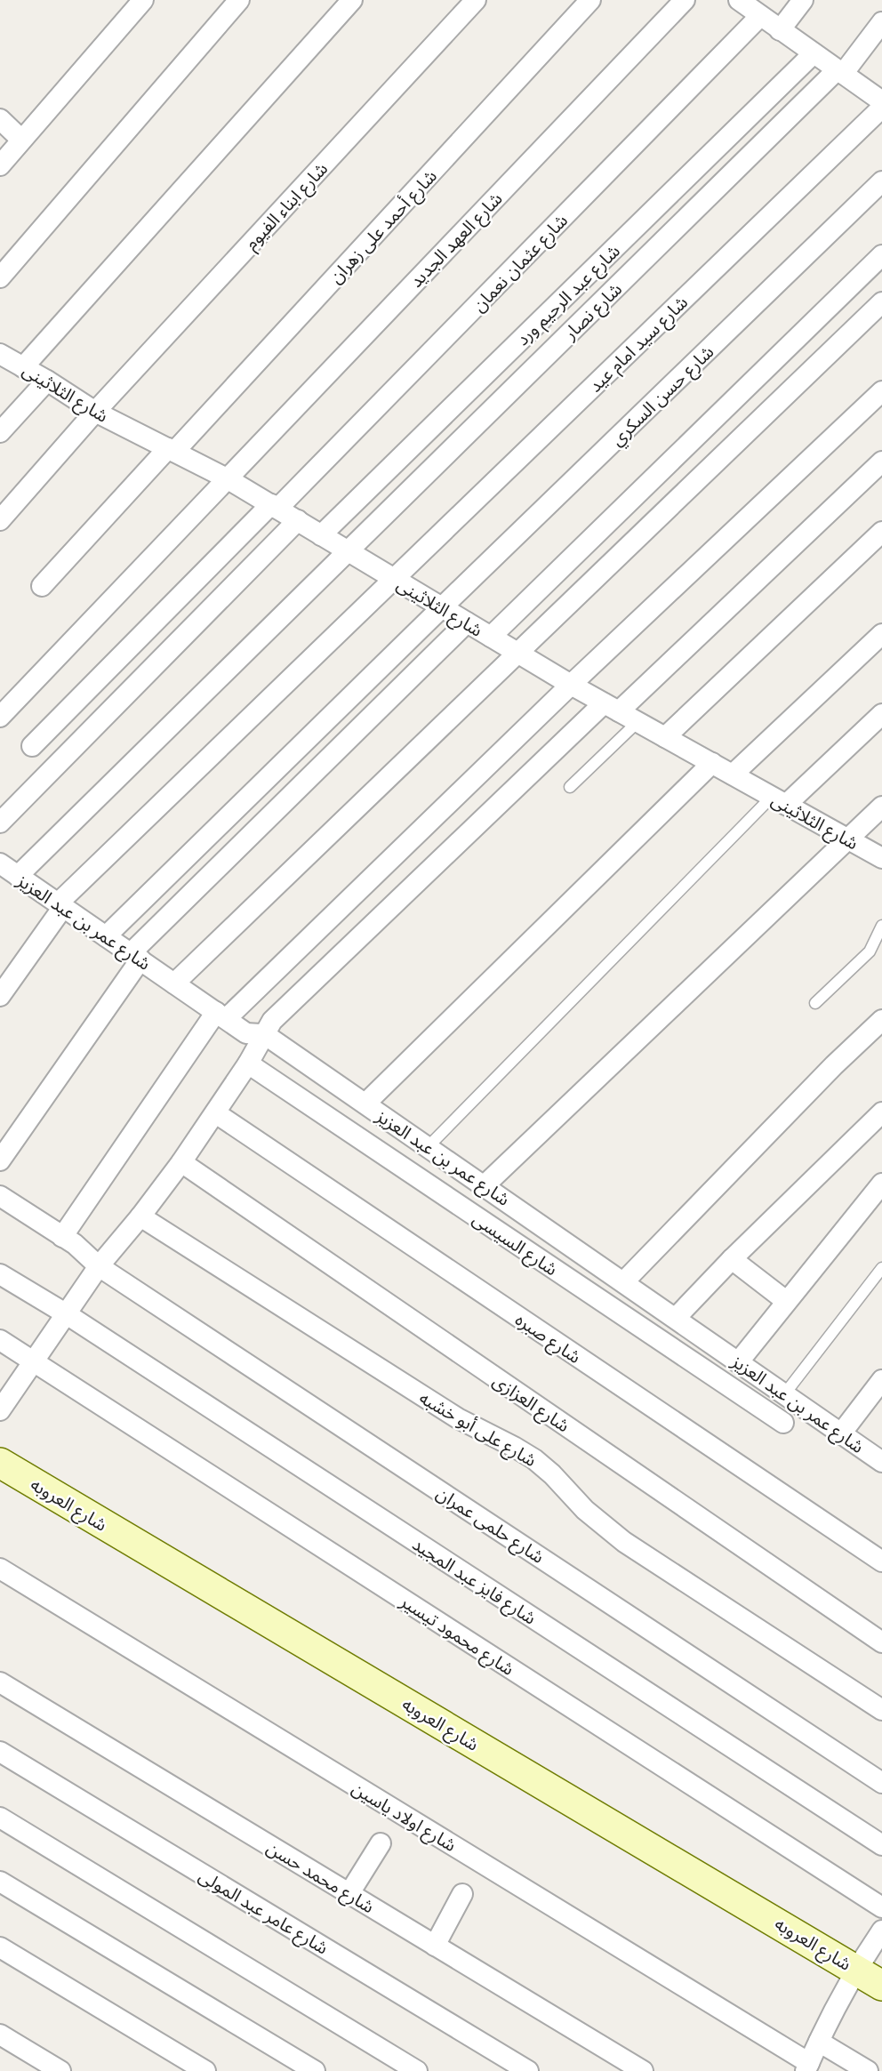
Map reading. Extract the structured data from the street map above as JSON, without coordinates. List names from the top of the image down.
{
  "streets": {
    "street": [
      "شارع ابناء الفيوم",
      "شارع أحمد على زهران",
      "شارع العهد الجديد",
      "شارع عثمان نعمان",
      "شارع عبد الرحيم ورد",
      "شارع نصار",
      "شارع سيد امام عيد",
      "شارع الثلاثينى",
      "شارع حسن السكري",
      "شارع عمر بن عبد العزيز",
      "شارع السيسى",
      "شارع صبره",
      "شارع العزازى",
      "شارع على أبو خشبه",
      "شارع العروبه",
      "شارع حلمى عمران",
      "شارع فايز عبد المجيد",
      "شارع محمود تيسير",
      "شارع اولاد ياسين",
      "شارع محمد حسن",
      "شارع عامر عبد المولى"
    ]
  },
  "crossings": [
    ["شارع ابناء الفيوم", "شارع الثلاثينى"],
    ["شارع أحمد على زهران", "شارع الثلاثينى"],
    ["شارع العهد الجديد", "شارع الثلاثينى"],
    ["شارع عثمان نعمان", "شارع الثلاثينى"],
    ["شارع عبد الرحيم ورد", "شارع الثلاثينى"],
    ["شارع نصار", "شارع الثلاثينى"],
    ["شارع نصار", "شارع عمر بن عبد العزيز"],
    ["شارع سيد امام عيد", "شارع الثلاثينى"],
    ["شارع سيد امام عيد", "شارع عمر بن عبد العزيز"],
    ["شارع الثلاثينى", "شارع حسن السكري"],
    ["شارع حسن السكري", "شارع عمر بن عبد العزيز"]
  ]
}
